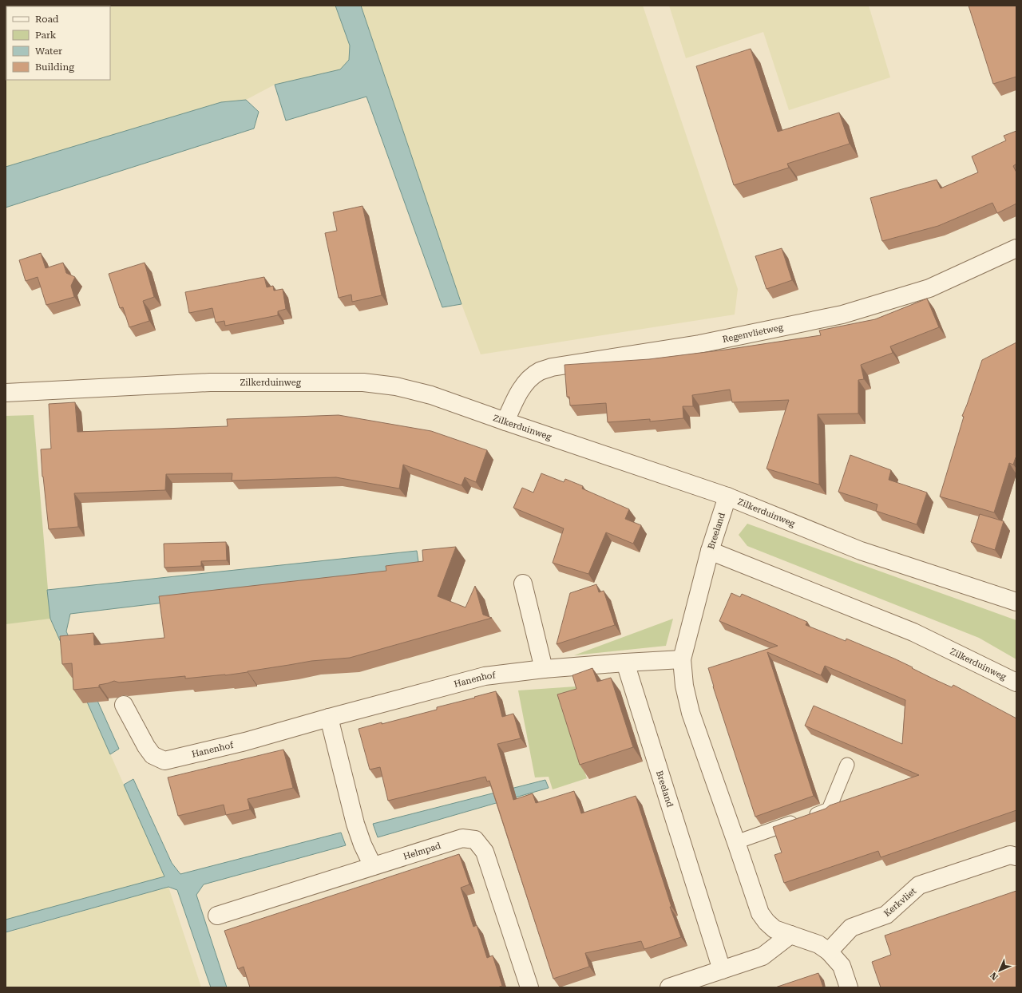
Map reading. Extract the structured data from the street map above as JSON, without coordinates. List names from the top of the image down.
{
  "streets": {
    "street": [
      "Regenvlietweg",
      "Zilkerduinweg",
      "Breeland",
      "Hanenhof",
      "Helmpad",
      "Kerkvliet"
    ]
  },
  "crossings": [
    ["Regenvlietweg", "Zilkerduinweg"],
    ["Zilkerduinweg", "Breeland"],
    ["Breeland", "Hanenhof"],
    ["Breeland", "Kerkvliet"]
  ],
  "legend": [
    "Road",
    "Park",
    "Water",
    "Building"
  ],
  "north": "bottom left"
}
